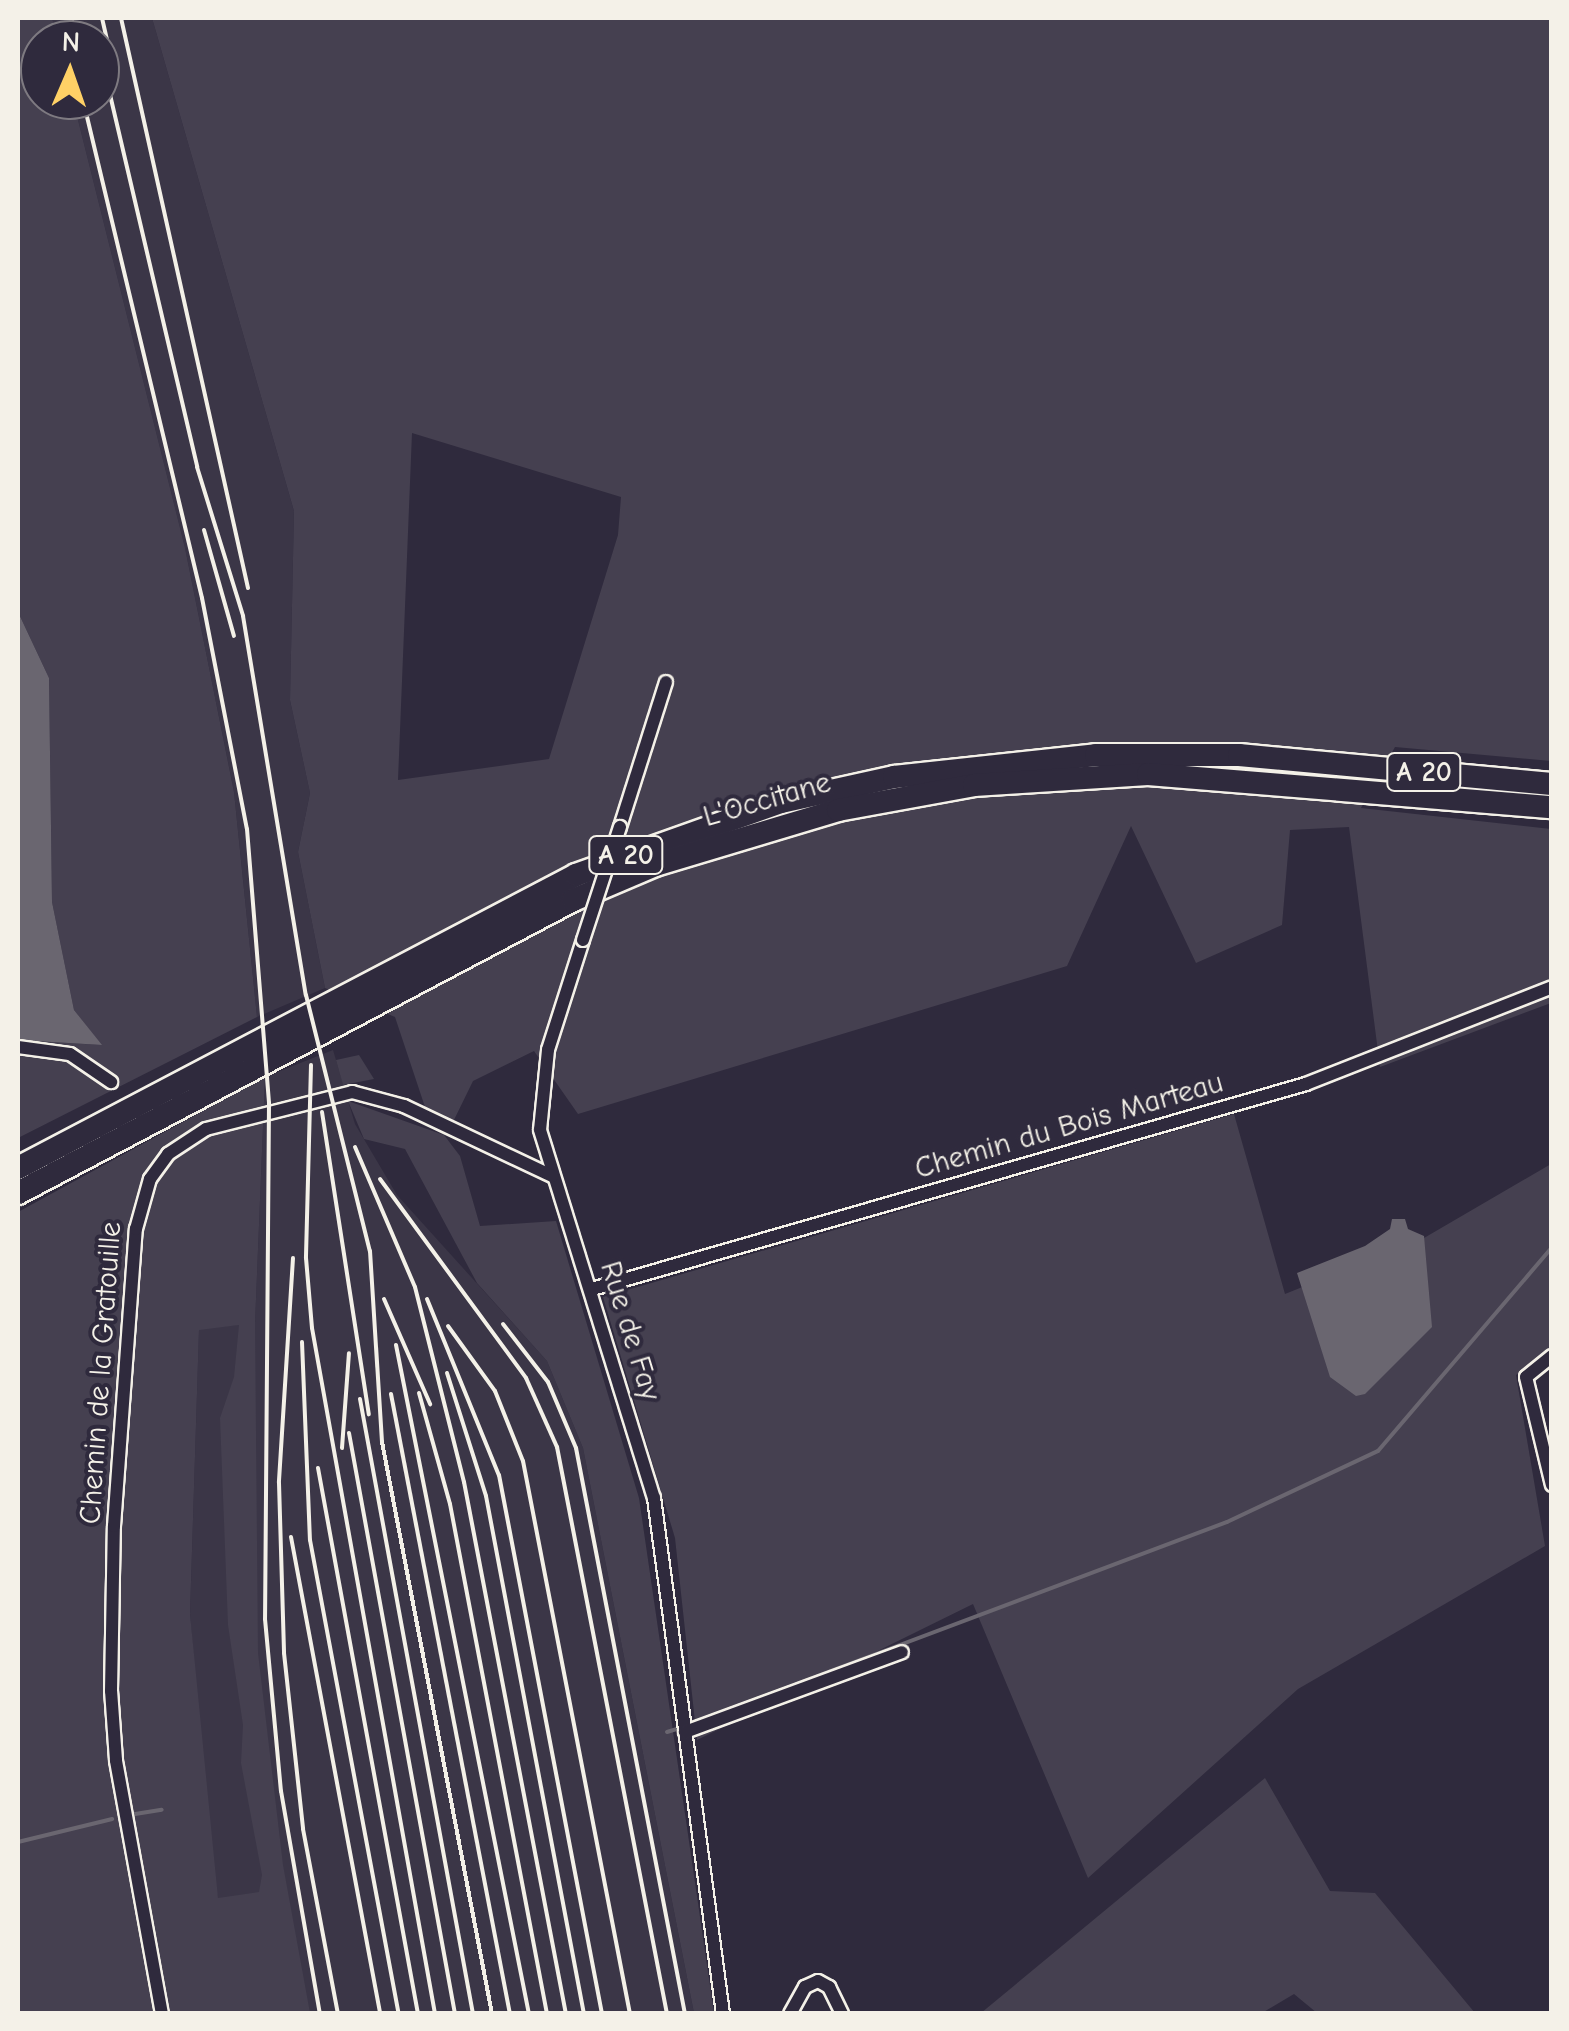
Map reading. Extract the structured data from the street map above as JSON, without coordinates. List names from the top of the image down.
{
  "streets": {
    "highway": ["A 20", "L'Occitane"],
    "street": ["Chemin du Bois Marteau", "Rue de Fay", "Chemin de la Gratouille"]
  },
  "crossings": [
    ["Chemin du Bois Marteau", "Rue de Fay"],
    ["Rue de Fay", "Chemin de la Gratouille"]
  ],
  "north": "top"
}
